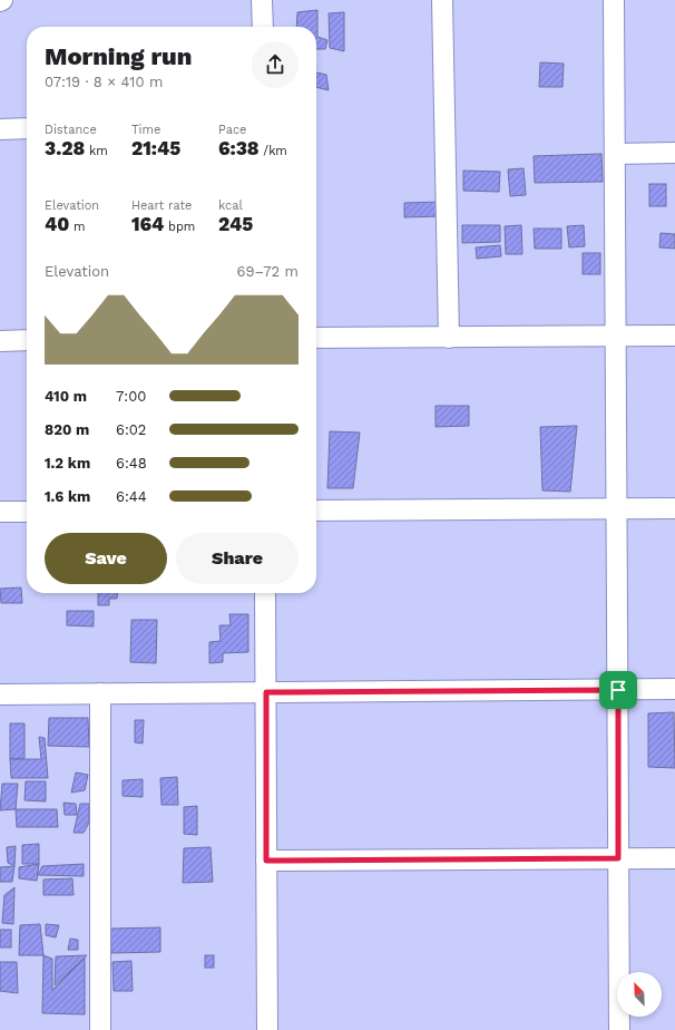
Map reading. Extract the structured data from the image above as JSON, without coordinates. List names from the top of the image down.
{
  "north": "top left",
  "page": {
    "heading": ["Morning run", "07:19 · 8 × 410 m"],
    "stats": [
      ["Distance", "3.28 km"],
      ["Time", "21:45"],
      ["Pace", "6:38 /km"],
      ["Elevation", "40 m"],
      ["Heart rate", "164 bpm"],
      ["kcal", "245"]
    ],
    "chart": ["Elevation", "69–72 m"],
    "list": [
      {
        "name": "410 m",
        "note": "7:00"
      },
      {
        "name": "820 m",
        "note": "6:02"
      },
      {
        "name": "1.2 km",
        "note": "6:48"
      },
      {
        "name": "1.6 km",
        "note": "6:44"
      }
    ],
    "buttons": ["Save", "Share"]
  }
}
